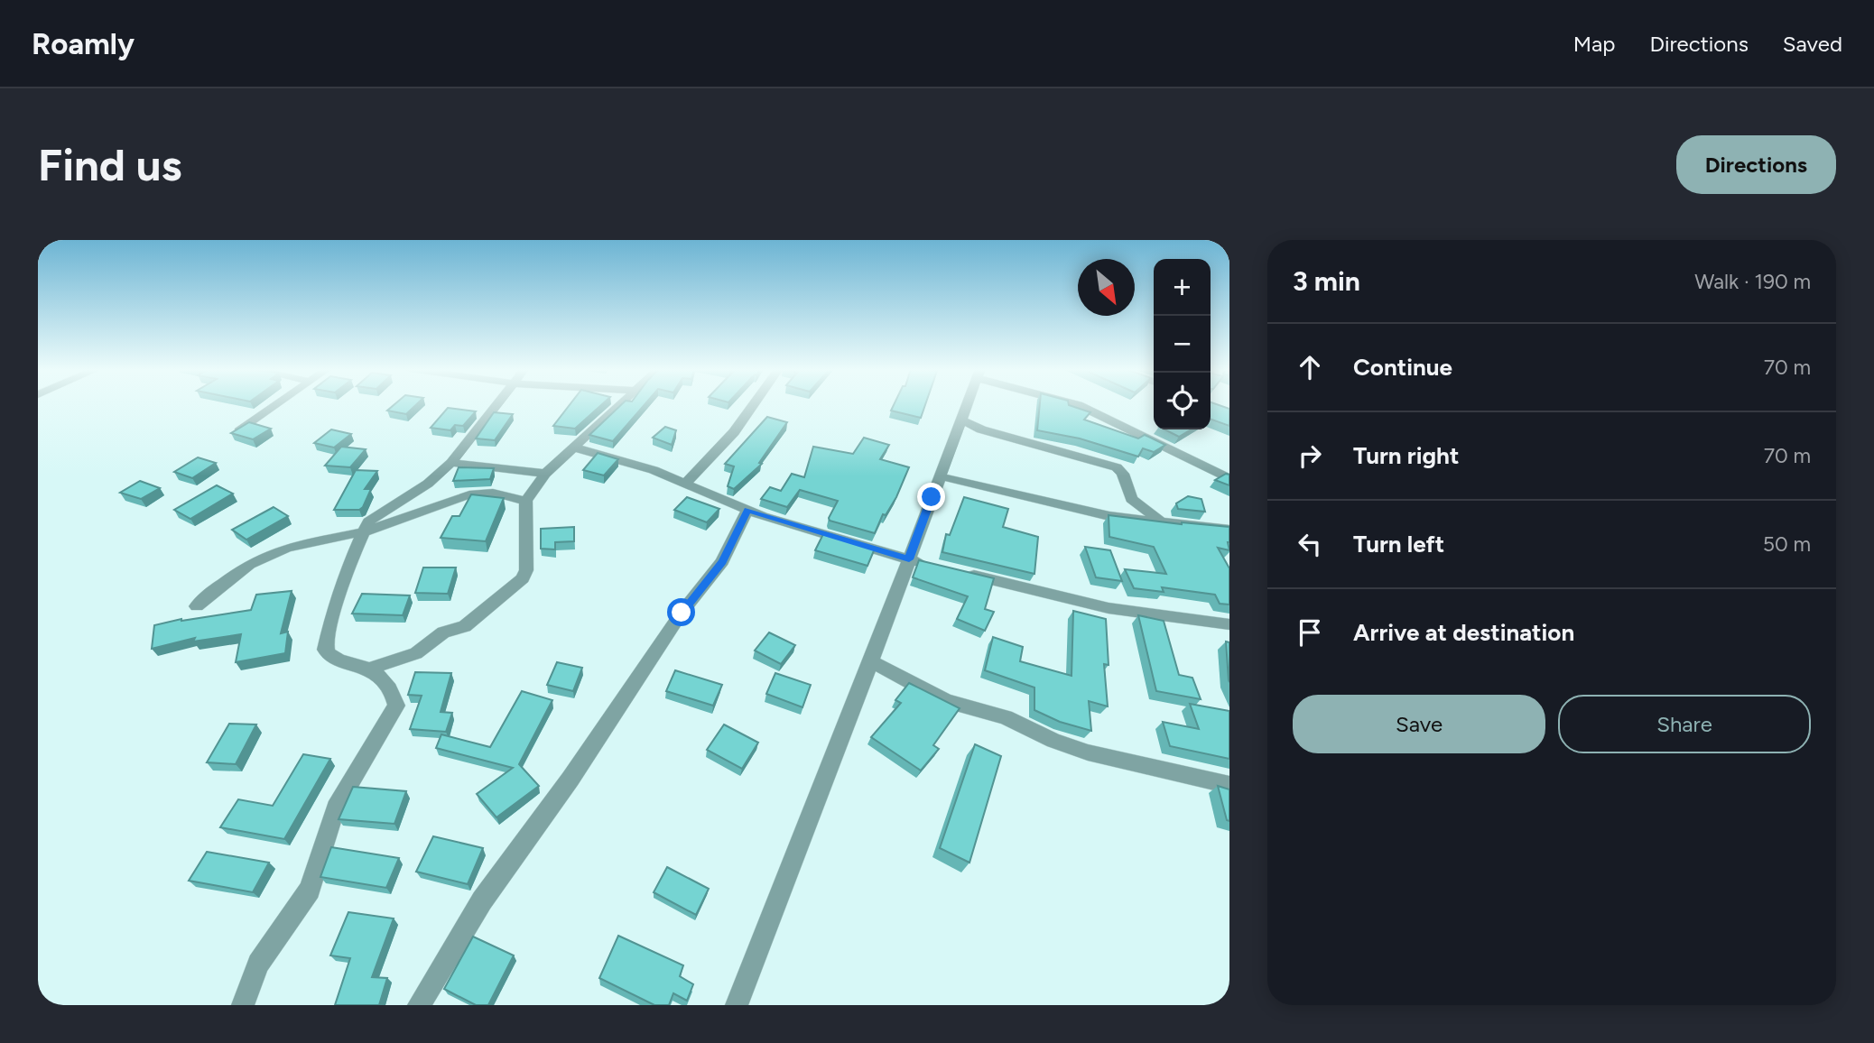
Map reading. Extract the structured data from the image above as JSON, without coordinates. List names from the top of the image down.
{
  "north": "bottom right",
  "page": {
    "header": "Roamly",
    "nav": ["Map", "Directions", "Saved"],
    "buttons": [
      "Directions",
      ["Save", "Share"]
    ],
    "title": "Find us",
    "heading": ["3 min", "Walk · 190 m"],
    "map_buttons": ["+", "−"],
    "list": [
      ["Continue", "70 m"],
      ["Turn right", "70 m"],
      ["Turn left", "50 m"],
      "Arrive at destination"
    ]
  }
}
